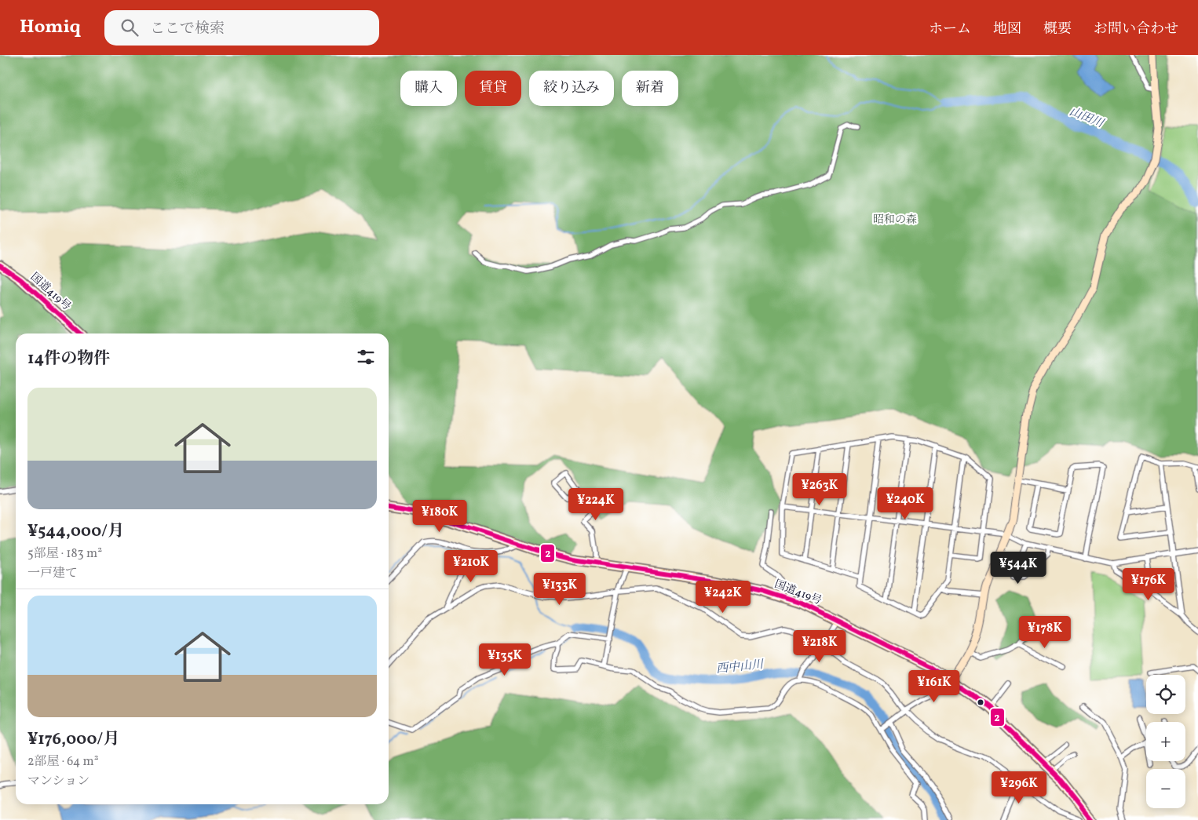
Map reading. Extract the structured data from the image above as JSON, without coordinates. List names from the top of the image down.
{
  "streets": {
    "highway": ["国道419号"]
  },
  "water": ["山田川", "西中山川"],
  "parks": ["昭和の森"],
  "lines": ["transit line 2"],
  "page": {
    "header": "Homiq",
    "search": "ここで検索",
    "nav": [
      "ホーム",
      "地図",
      "概要",
      "お問い合わせ"
    ],
    "chip": [
      "購入",
      "賃貸",
      "絞り込み",
      "新着"
    ],
    "heading": "14件の物件",
    "list": [
      {
        "name": "¥544,000/月",
        "note": "5部屋 · 183 m² · 一戸建て"
      },
      {
        "name": "¥176,000/月",
        "note": "2部屋 · 64 m² · マンション"
      }
    ],
    "price": [
      "¥263K",
      "¥240K",
      "¥224K",
      "¥180K",
      "¥210K",
      "¥544K",
      "¥176K",
      "¥133K",
      "¥242K",
      "¥178K",
      "¥218K",
      "¥135K",
      "¥161K",
      "¥296K"
    ],
    "map_buttons": ["+", "−"]
  }
}
